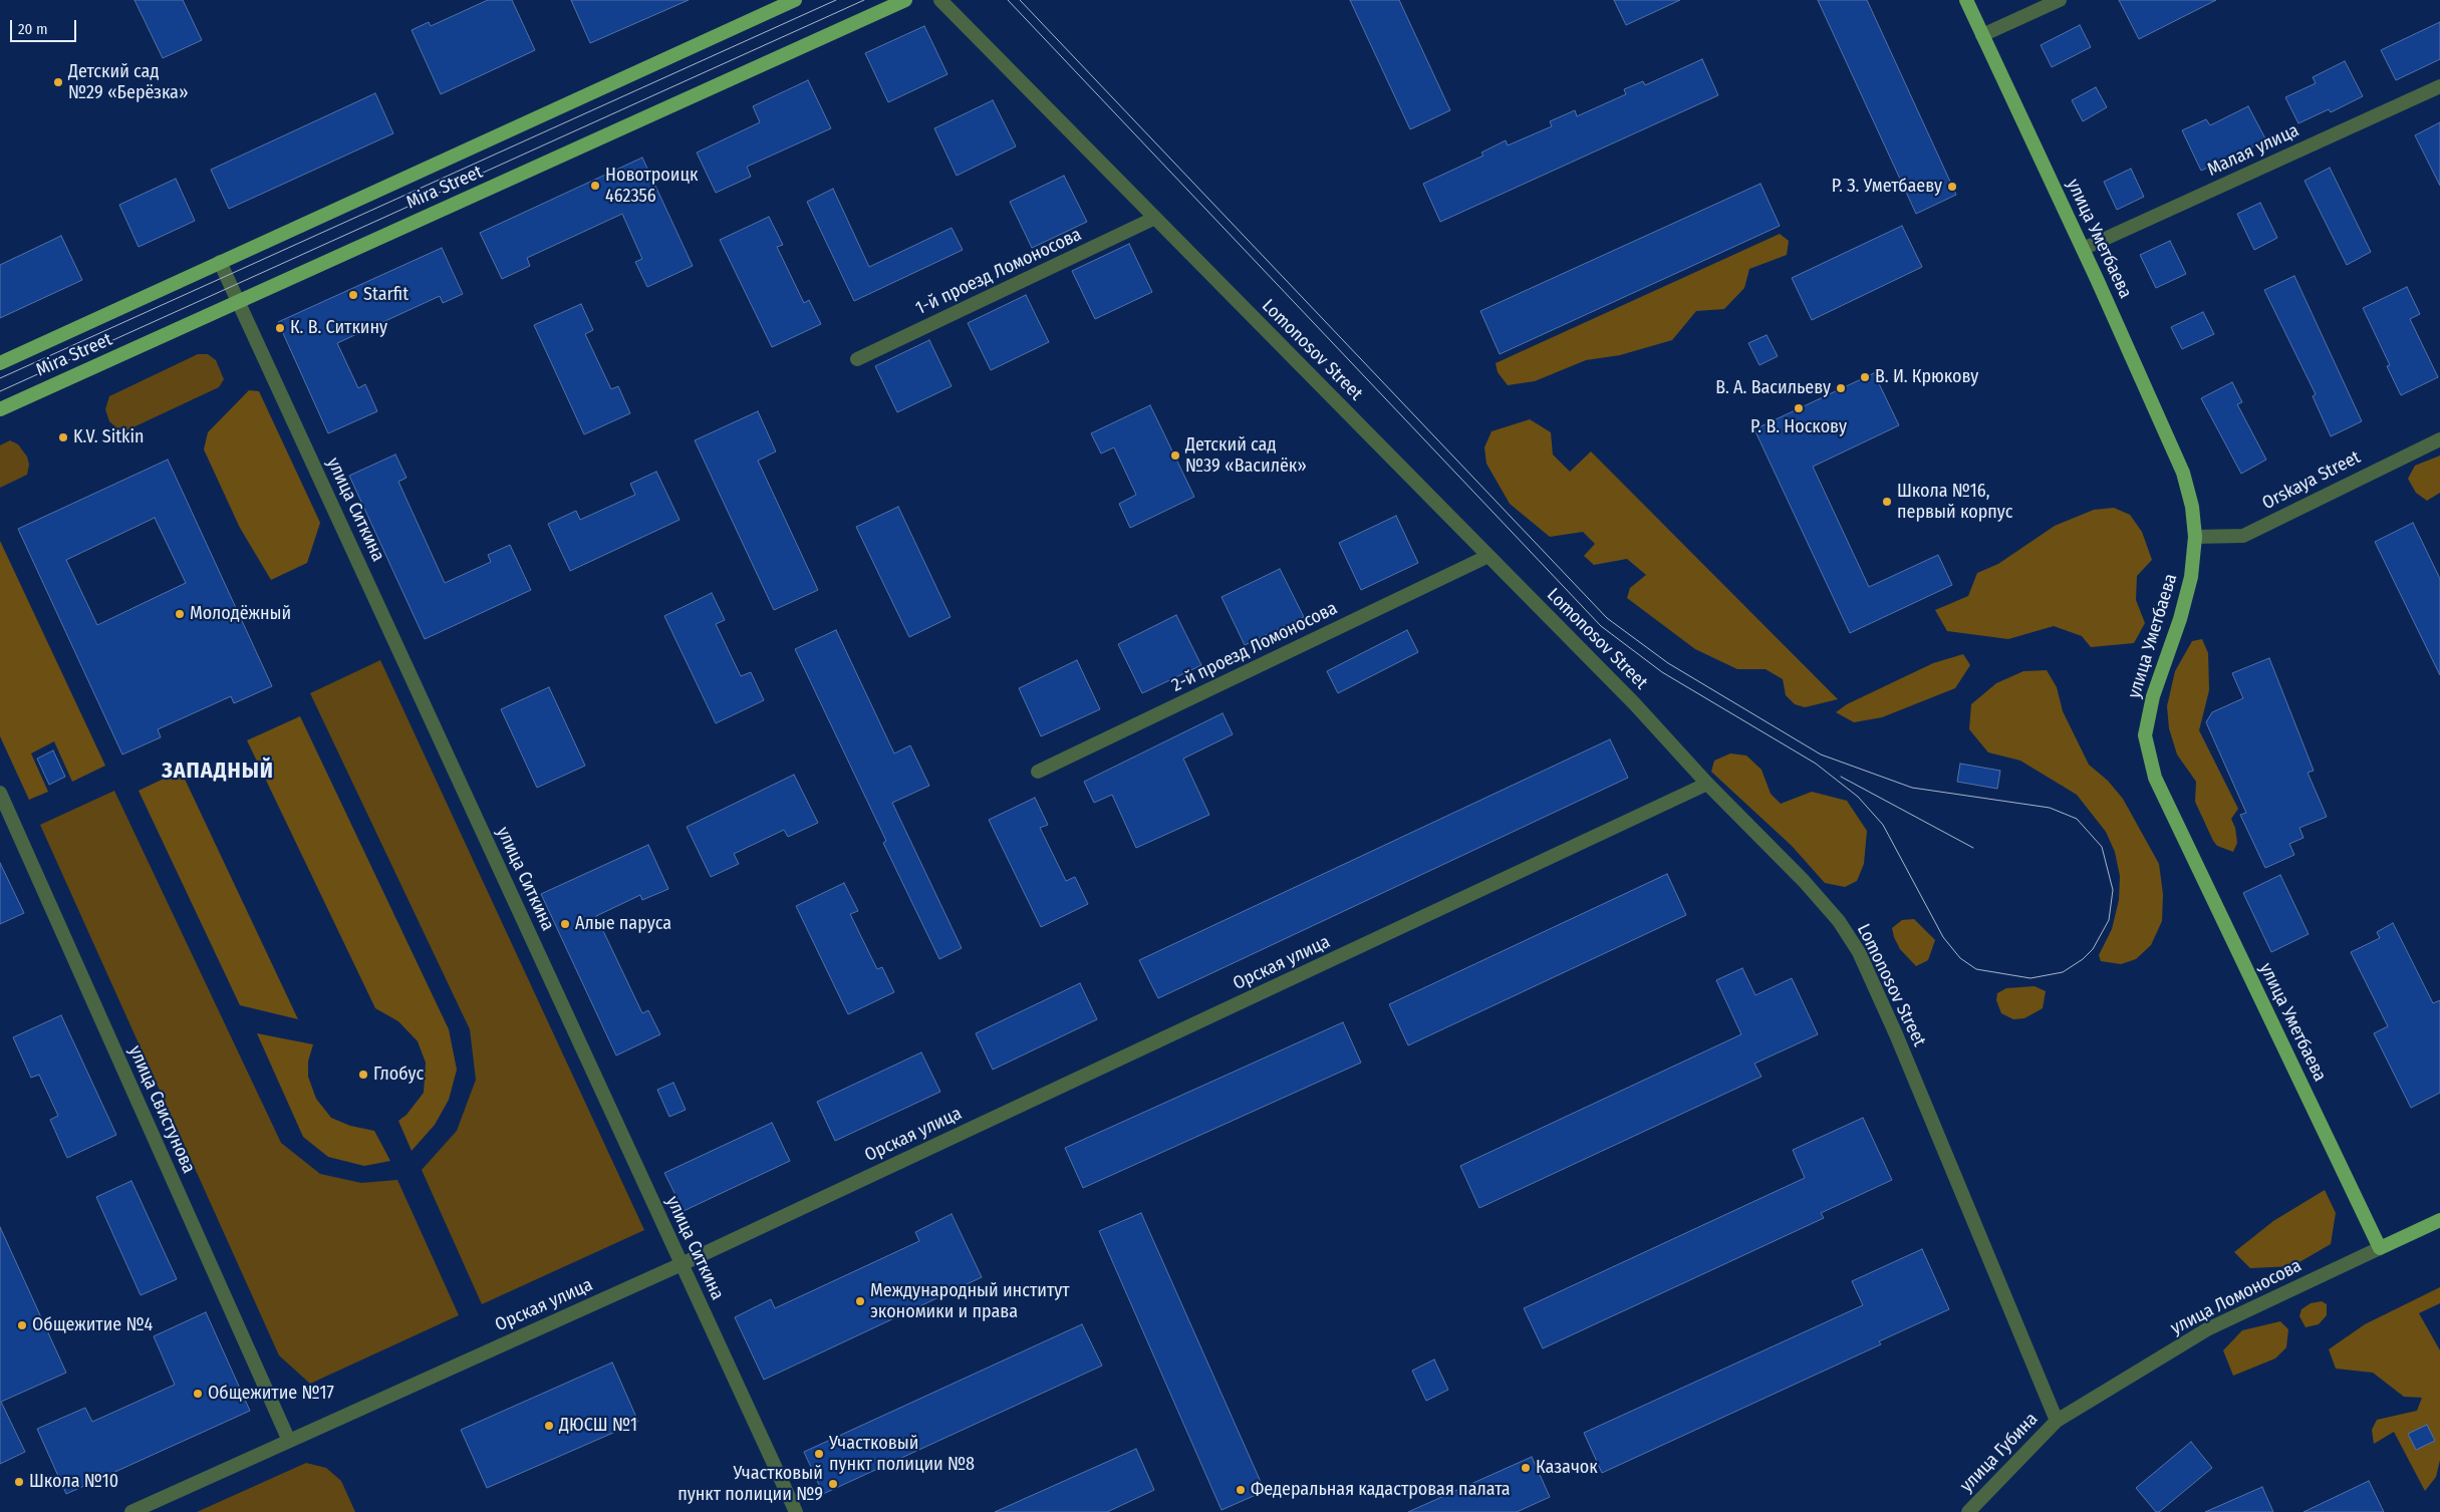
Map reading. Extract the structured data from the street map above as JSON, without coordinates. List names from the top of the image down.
{
  "streets": {
    "main road": ["Mira Street", "улица Уметбаева", "улица Ломоносова"],
    "street": [
      "Малая улица",
      "1-й проезд Ломоносова",
      "Lomonosov Street",
      "Orskaya Street",
      "улица Ситкина",
      "2-й проезд Ломоносова",
      "Орская улица",
      "улица Свистунова",
      "улица Губина"
    ]
  },
  "crossings": [
    ["Малая улица", "улица Уметбаева"],
    ["Mira Street", "улица Ситкина"],
    ["улица Уметбаева", "Orskaya Street"],
    ["улица Уметбаева", "улица Ломоносова"],
    ["1-й проезд Ломоносова", "Lomonosov Street"],
    ["Lomonosov Street", "2-й проезд Ломоносова"],
    ["Lomonosov Street", "Орская улица"],
    ["Lomonosov Street", "улица Ломоносова"],
    ["Lomonosov Street", "улица Губина"],
    ["улица Ситкина", "Орская улица"],
    ["Орская улица", "улица Свистунова"],
    ["улица Ломоносова", "улица Губина"]
  ],
  "districts": ["ЗАПАДНЫЙ"],
  "places": [
    "Детский сад №29 «Берёзка»",
    "Новотроицк 462356",
    "Р. З. Уметбаеву",
    "Starfit",
    "К. В. Ситкину",
    "В. И. Крюкову",
    "В. А. Васильеву",
    "Р. В. Носкову",
    "K.V. Sitkin",
    "Детский сад №39 «Василёк»",
    "Школа №16, первый корпус",
    "Молодёжный",
    "Алые паруса",
    "Глобус",
    "Международный институт экономики и права",
    "Общежитие №4",
    "Общежитие №17",
    "ДЮСШ №1",
    "Участковый пункт полиции №8",
    "Казачок",
    "Школа №10",
    "Участковый пункт полиции №9",
    "Федеральная кадастровая палата"
  ],
  "scale_bar": "20 m"
}
